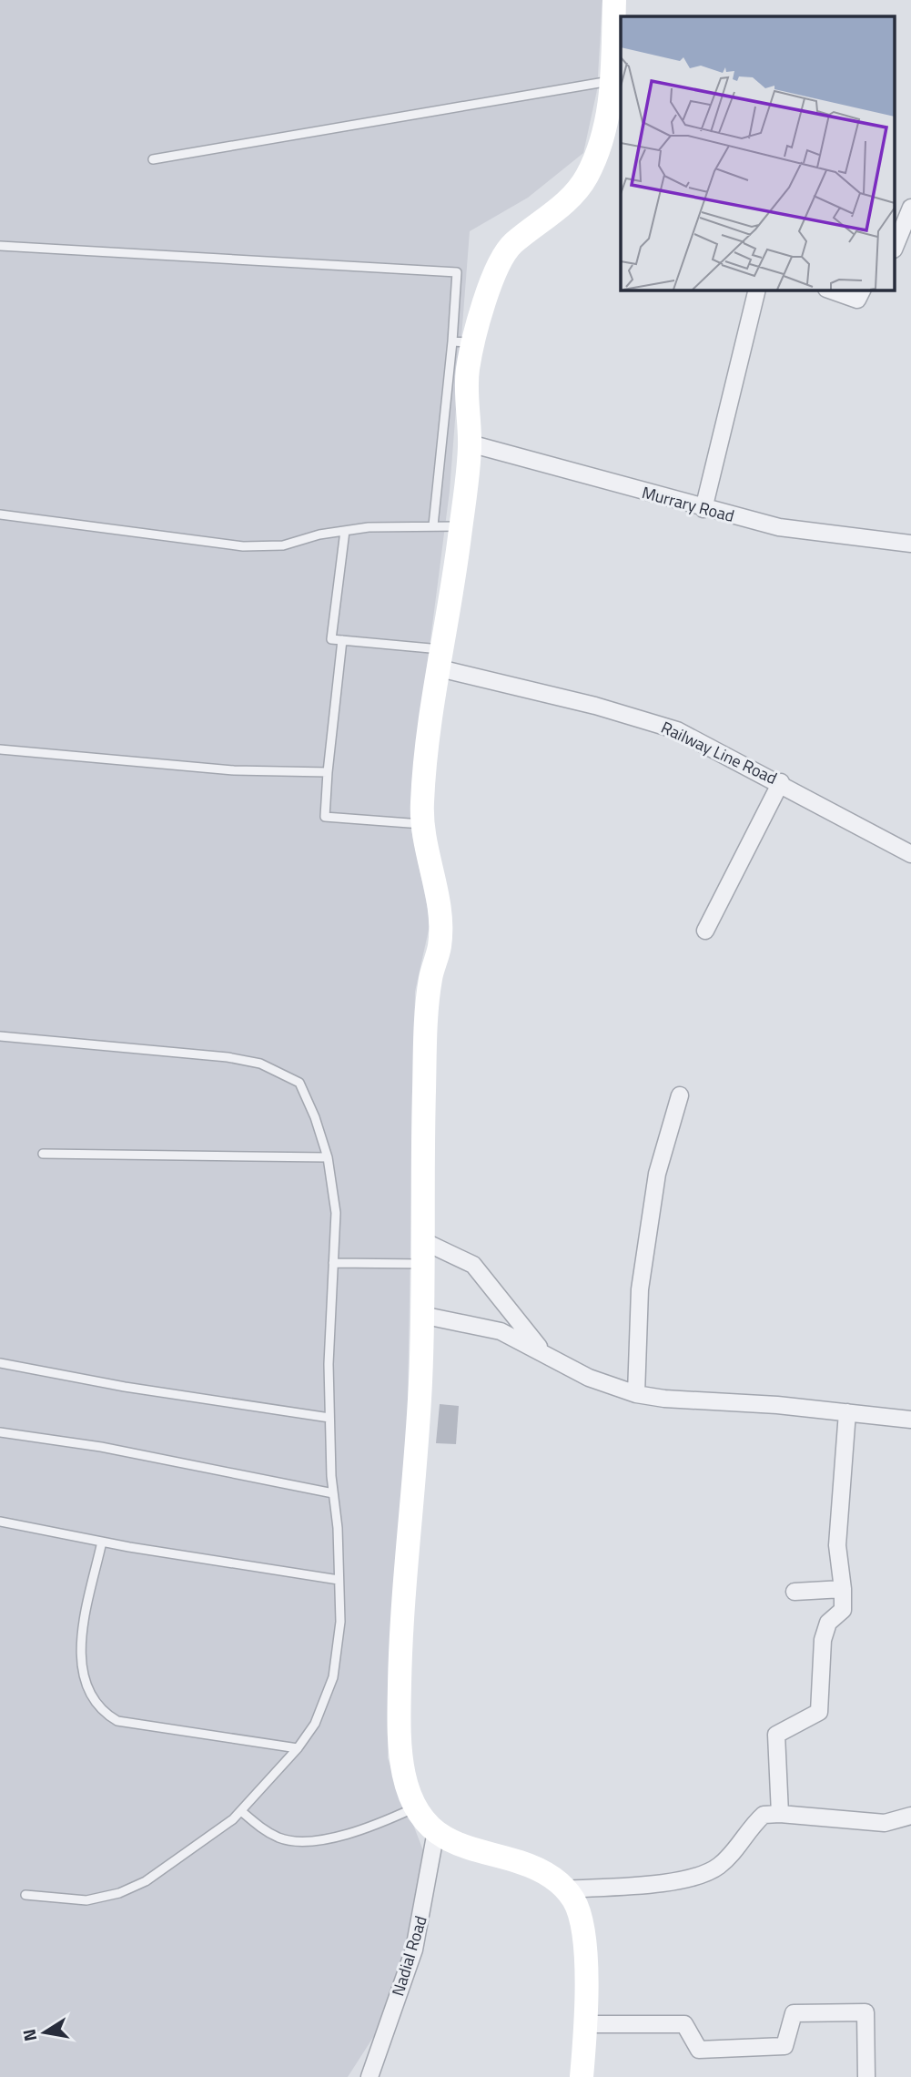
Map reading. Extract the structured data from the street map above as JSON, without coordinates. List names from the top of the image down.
{
  "streets": {
    "street": ["Murrary Road", "Railway Line Road", "Nadial Road"]
  },
  "north": "left"
}
